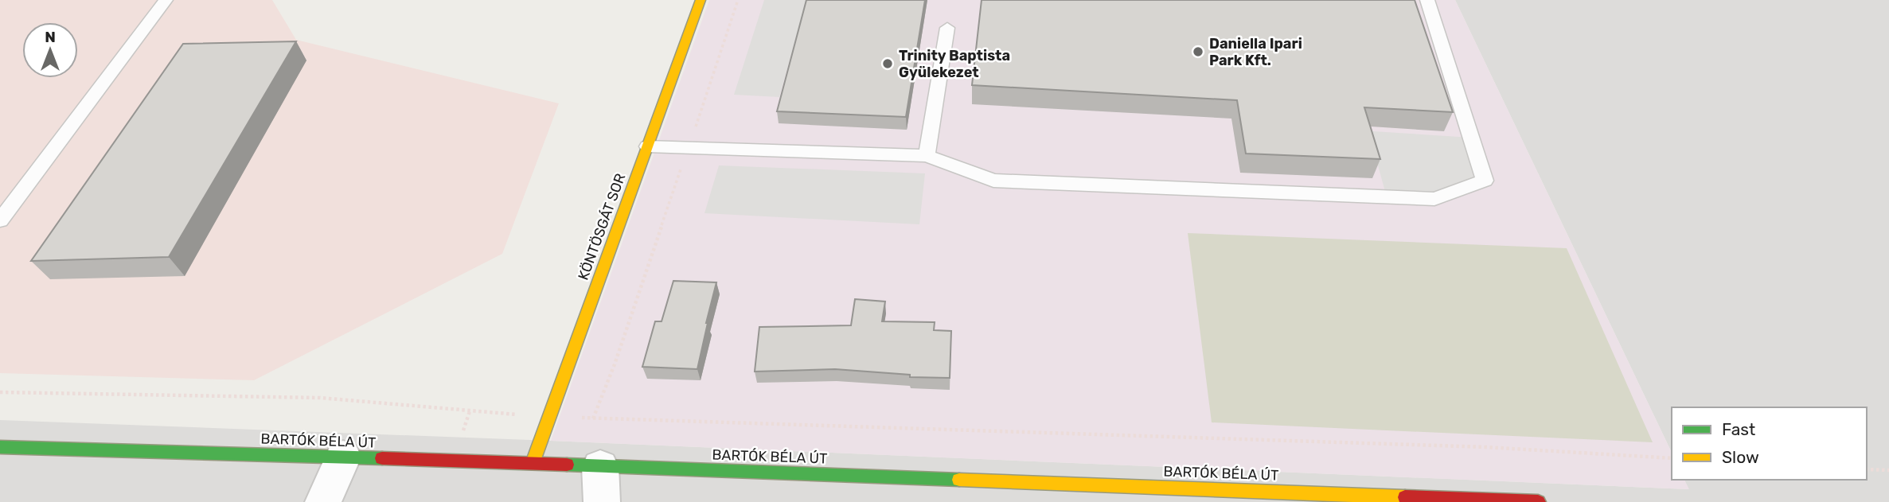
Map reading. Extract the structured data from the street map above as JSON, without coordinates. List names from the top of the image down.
{
  "streets": {
    "street": ["KÖNTÖSGÁT SOR", "BARTÓK BÉLA ÚT"]
  },
  "crossings": [
    ["KÖNTÖSGÁT SOR", "BARTÓK BÉLA ÚT"]
  ],
  "places": ["Daniella Ipari Park Kft.", "Trinity Baptista Gyülekezet"],
  "legend": ["Fast", "Slow"],
  "north": "top"
}
